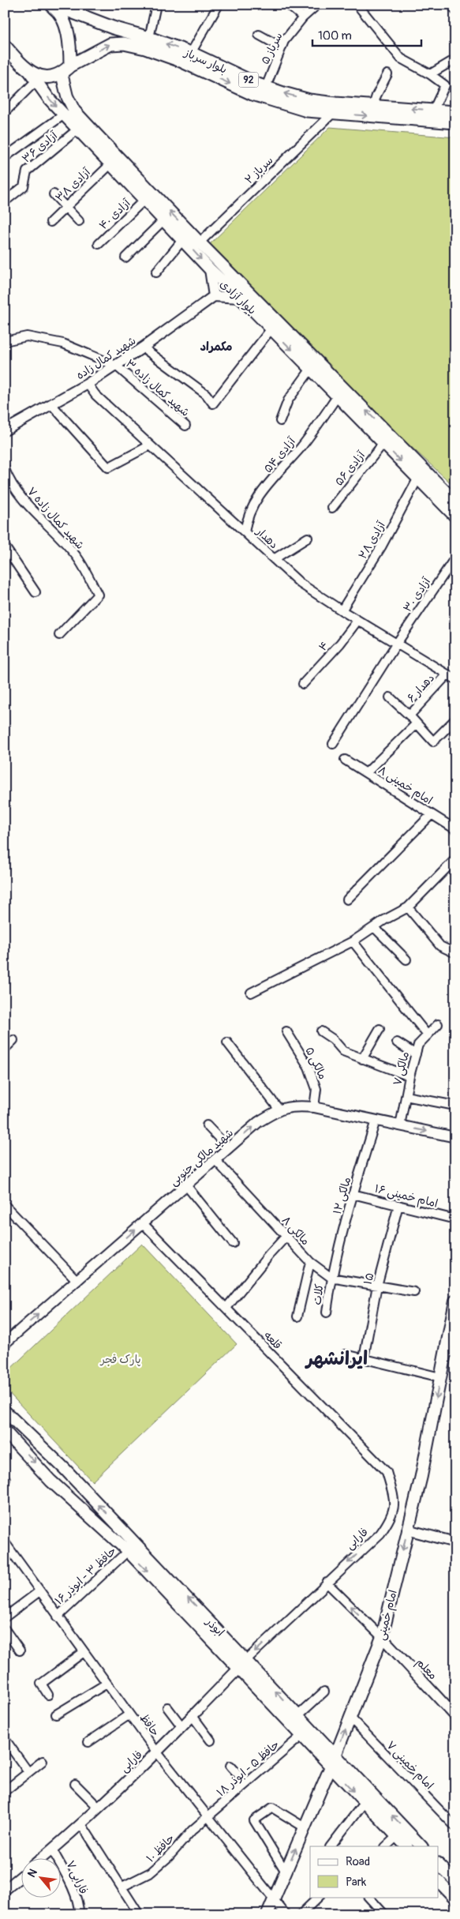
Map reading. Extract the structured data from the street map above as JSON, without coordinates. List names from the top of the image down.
{
  "streets": {
    "main road": [
      "بلوار سرباز",
      "92",
      "بلوار آزادی",
      "امام خمینی",
      "ابوذر"
    ],
    "street": [
      "سرباز ۵",
      "آزادی ۳۶",
      "سرباز ۲",
      "آزادی ۳۸",
      "آزادی ۴۰",
      "شهید کمال زاده",
      "شهید کمال زاده ۳",
      "آزادی ۵۴",
      "آزادی ۵۶",
      "شهید کمال زاده ۷",
      "دهدار",
      "آزادی ۲۸",
      "آزادی ۳۰",
      "۴",
      "دهدار ۶",
      "امام خمینی ۸",
      "مالکی ۵",
      "مالکی ۷",
      "شهید مالکی جنوبی",
      "مالکی ۱۲",
      "امام خمینی ۱۶",
      "مالکی ۸",
      "۱۵",
      "کلات",
      "قلعه",
      "فارابی",
      "حافظ ۳ - ابوذر ۱۶",
      "معلم",
      "حافظ",
      "امام خمینی ۷",
      "حافظ ۵ - ابوذر ۱۸",
      "حافظ ۱۰",
      "فارابی ۷"
    ]
  },
  "crossings": [
    ["سرباز ۵", "بلوار سرباز"],
    ["بلوار سرباز", "92"],
    ["بلوار سرباز", "سرباز ۲"],
    ["بلوار سرباز", "بلوار آزادی"],
    ["92", "بلوار آزادی"],
    ["آزادی ۳۶", "بلوار آزادی"],
    ["سرباز ۲", "بلوار آزادی"],
    ["آزادی ۳۸", "بلوار آزادی"],
    ["آزادی ۴۰", "بلوار آزادی"],
    ["بلوار آزادی", "آزادی ۵۴"],
    ["بلوار آزادی", "آزادی ۵۶"],
    ["بلوار آزادی", "آزادی ۲۸"],
    ["شهید کمال زاده", "شهید کمال زاده ۳"],
    ["شهید کمال زاده", "دهدار"],
    ["آزادی ۵۴", "دهدار"],
    ["دهدار", "آزادی ۲۸"],
    ["دهدار", "آزادی ۳۰"],
    ["دهدار", "۴"],
    ["دهدار", "دهدار ۶"],
    ["مالکی ۵", "شهید مالکی جنوبی"],
    ["مالکی ۷", "شهید مالکی جنوبی"],
    ["شهید مالکی جنوبی", "مالکی ۱۲"],
    ["شهید مالکی جنوبی", "مالکی ۸"],
    ["شهید مالکی جنوبی", "قلعه"],
    ["مالکی ۱۲", "امام خمینی ۱۶"],
    ["مالکی ۱۲", "مالکی ۸"],
    ["مالکی ۱۲", "کلات"],
    ["امام خمینی ۱۶", "۱۵"],
    ["مالکی ۸", "۱۵"],
    ["مالکی ۸", "کلات"],
    ["قلعه", "فارابی"],
    ["فارابی", "ابوذر"],
    ["فارابی", "حافظ"],
    ["فارابی", "فارابی ۷"],
    ["حافظ ۳ - ابوذر ۱۶", "ابوذر"],
    ["حافظ ۳ - ابوذر ۱۶", "حافظ"],
    ["امام خمینی", "ابوذر"],
    ["امام خمینی", "معلم"],
    ["امام خمینی", "حافظ"],
    ["امام خمینی", "امام خمینی ۷"],
    ["ابوذر", "حافظ ۵ - ابوذر ۱۸"],
    ["حافظ", "حافظ ۵ - ابوذر ۱۸"],
    ["حافظ", "حافظ ۱۰"],
    ["حافظ ۵ - ابوذر ۱۸", "حافظ ۱۰"]
  ],
  "one_way": ["شهید مالکی جنوبی", "فارابی"],
  "districts": ["مکمراد", "ایرانشهر"],
  "parks": ["پارک فجر"],
  "legend": ["Road", "Park"],
  "scale_bar": "100 m",
  "north": "top left"
}
